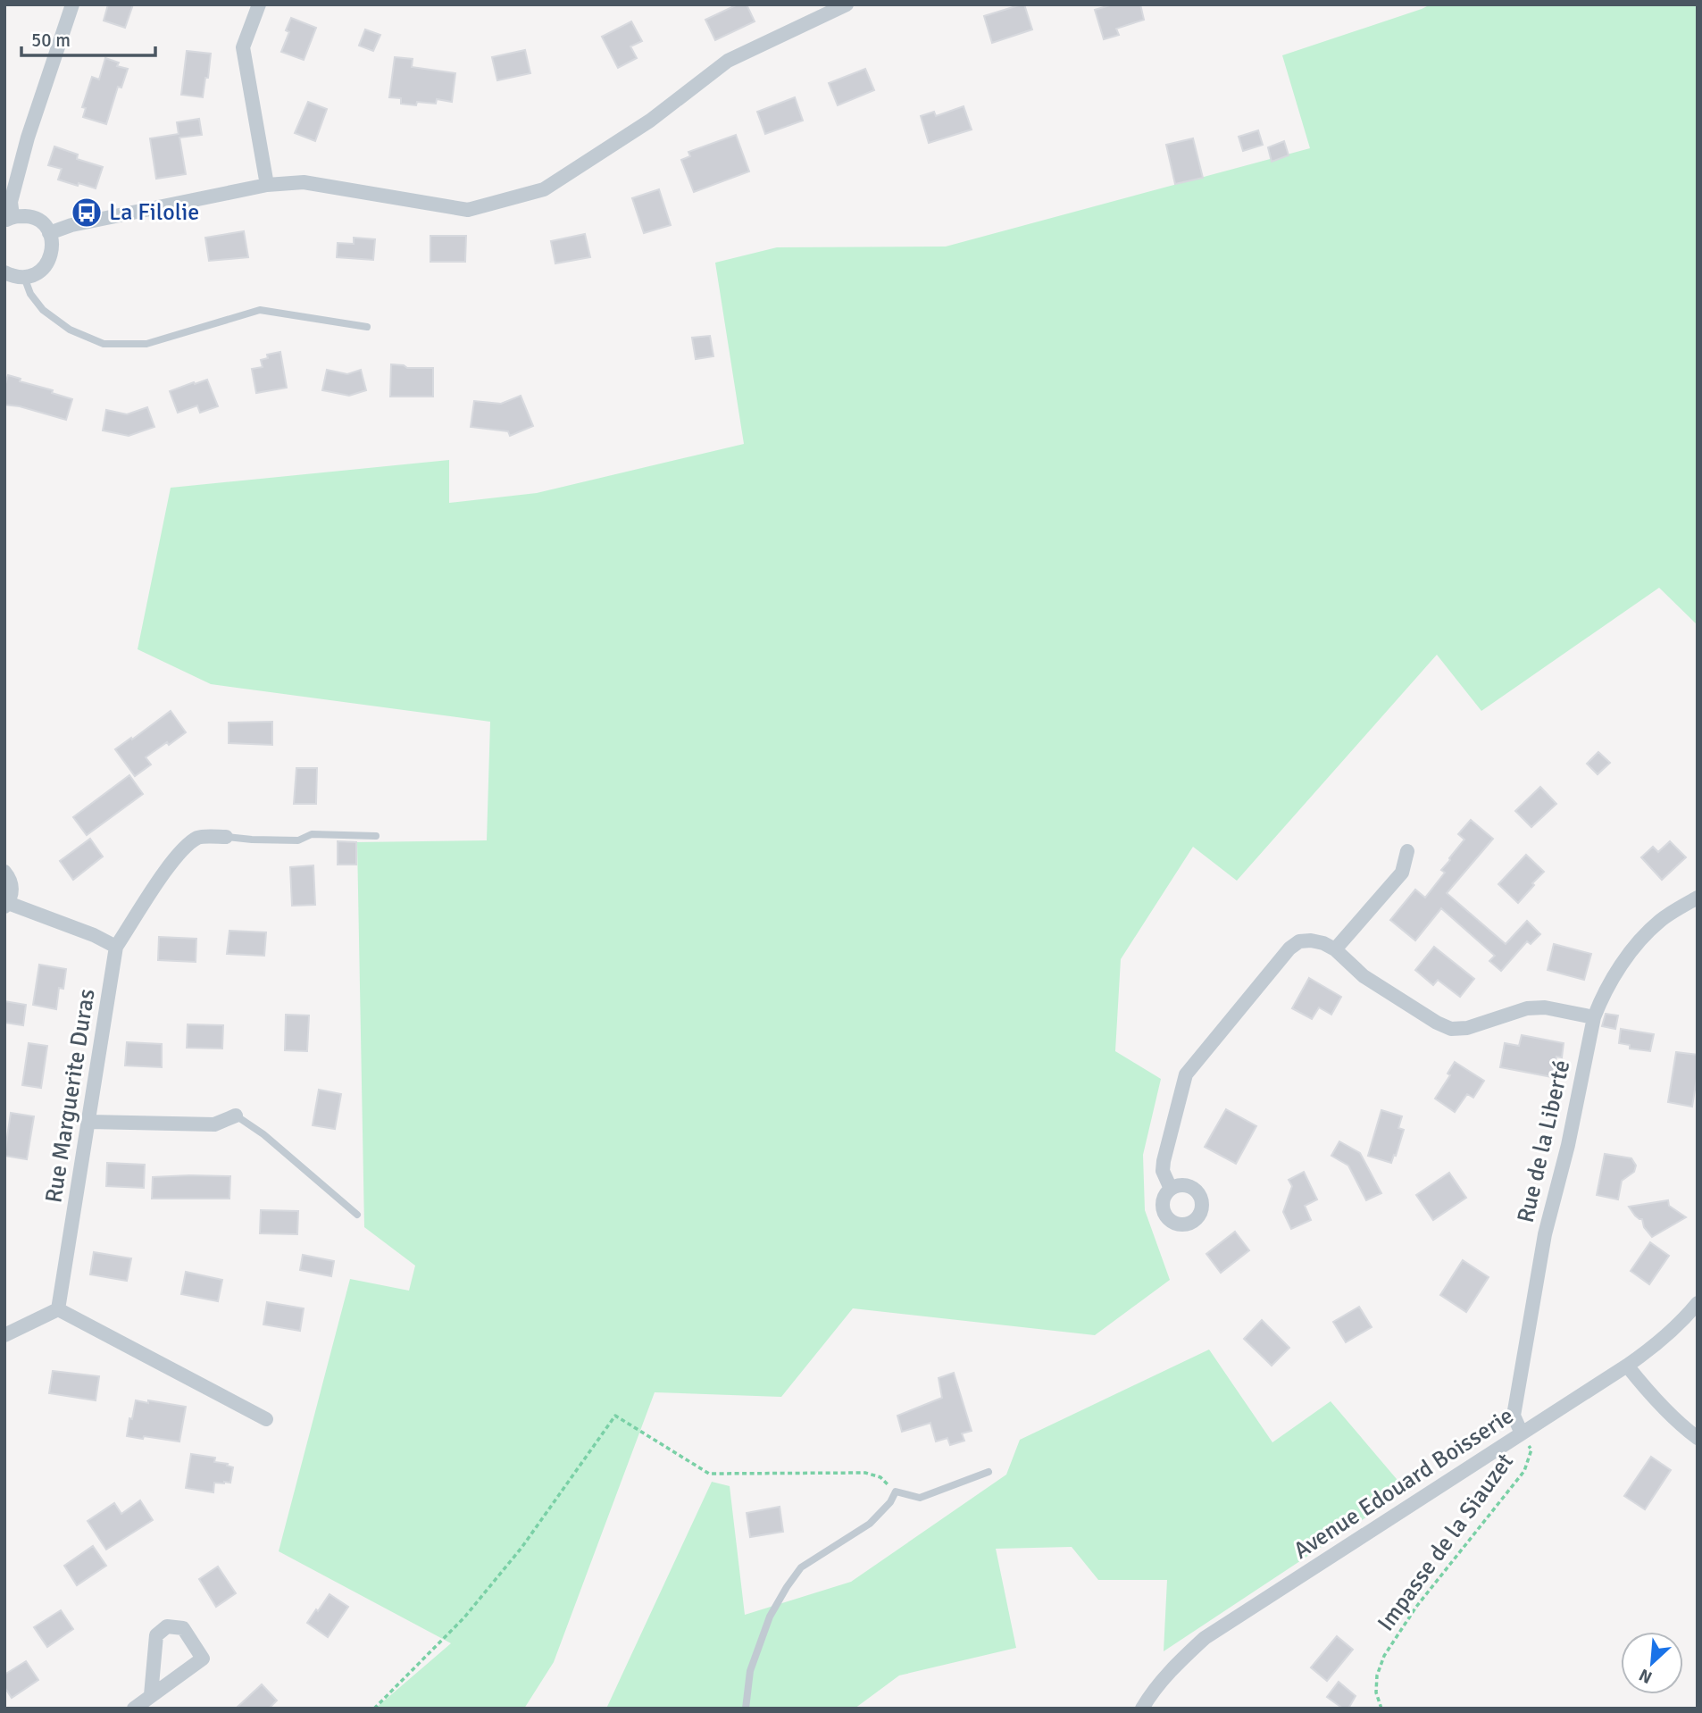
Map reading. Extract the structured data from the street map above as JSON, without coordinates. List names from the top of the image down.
{
  "streets": {
    "street": ["Rue Marguerite Duras", "Rue de la Liberté", "Avenue Edouard Boisserie"],
    "path": ["Impasse de la Siauzet"]
  },
  "crossings": [
    ["Rue de la Liberté", "Avenue Edouard Boisserie"],
    ["Rue de la Liberté", "Impasse de la Siauzet"],
    ["Avenue Edouard Boisserie", "Impasse de la Siauzet"]
  ],
  "places": {
    "bus stop": ["La Filolie"]
  },
  "scale_bar": "50 m",
  "north": "bottom left"
}
